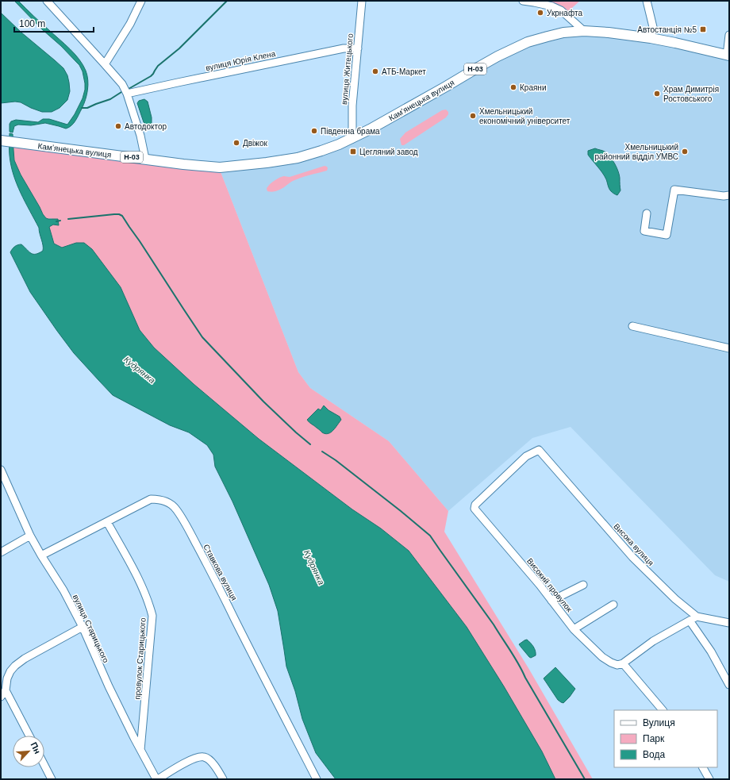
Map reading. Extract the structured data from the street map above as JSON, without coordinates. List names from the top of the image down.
{
  "streets": {
    "main road": ["Н-03", "Камʼянецька вулиця"],
    "street": [
      "вулиця Юрія Клена",
      "вулиця Житецького",
      "Висока вулиця",
      "Ставкова вулиця",
      "Високий провулок",
      "вулиця Старицького",
      "провулок Старицького"
    ]
  },
  "crossings": [
    ["вулиця Юрія Клена", "вулиця Житецького"],
    ["вулиця Житецького", "Камʼянецька вулиця"],
    ["Висока вулиця", "Високий провулок"],
    ["Ставкова вулиця", "вулиця Старицького"],
    ["Ставкова вулиця", "провулок Старицького"],
    ["вулиця Старицького", "провулок Старицького"]
  ],
  "water": ["Кудрянка"],
  "places": {
    "other": [
      "Укрнафта",
      "АТБ-Маркет",
      "Краяни",
      "Храм Димитрія Ростовського",
      "Хмельницький економічний університет",
      "Автодоктор",
      "Південна брама",
      "Двіжок",
      "Хмельницький районний відділ УМВС"
    ],
    "transit": ["Автостанція №5", "Цегляний завод"]
  },
  "legend": ["Вулиця", "Парк", "Вода"],
  "scale_bar": "100 m",
  "north": "top right"
}
